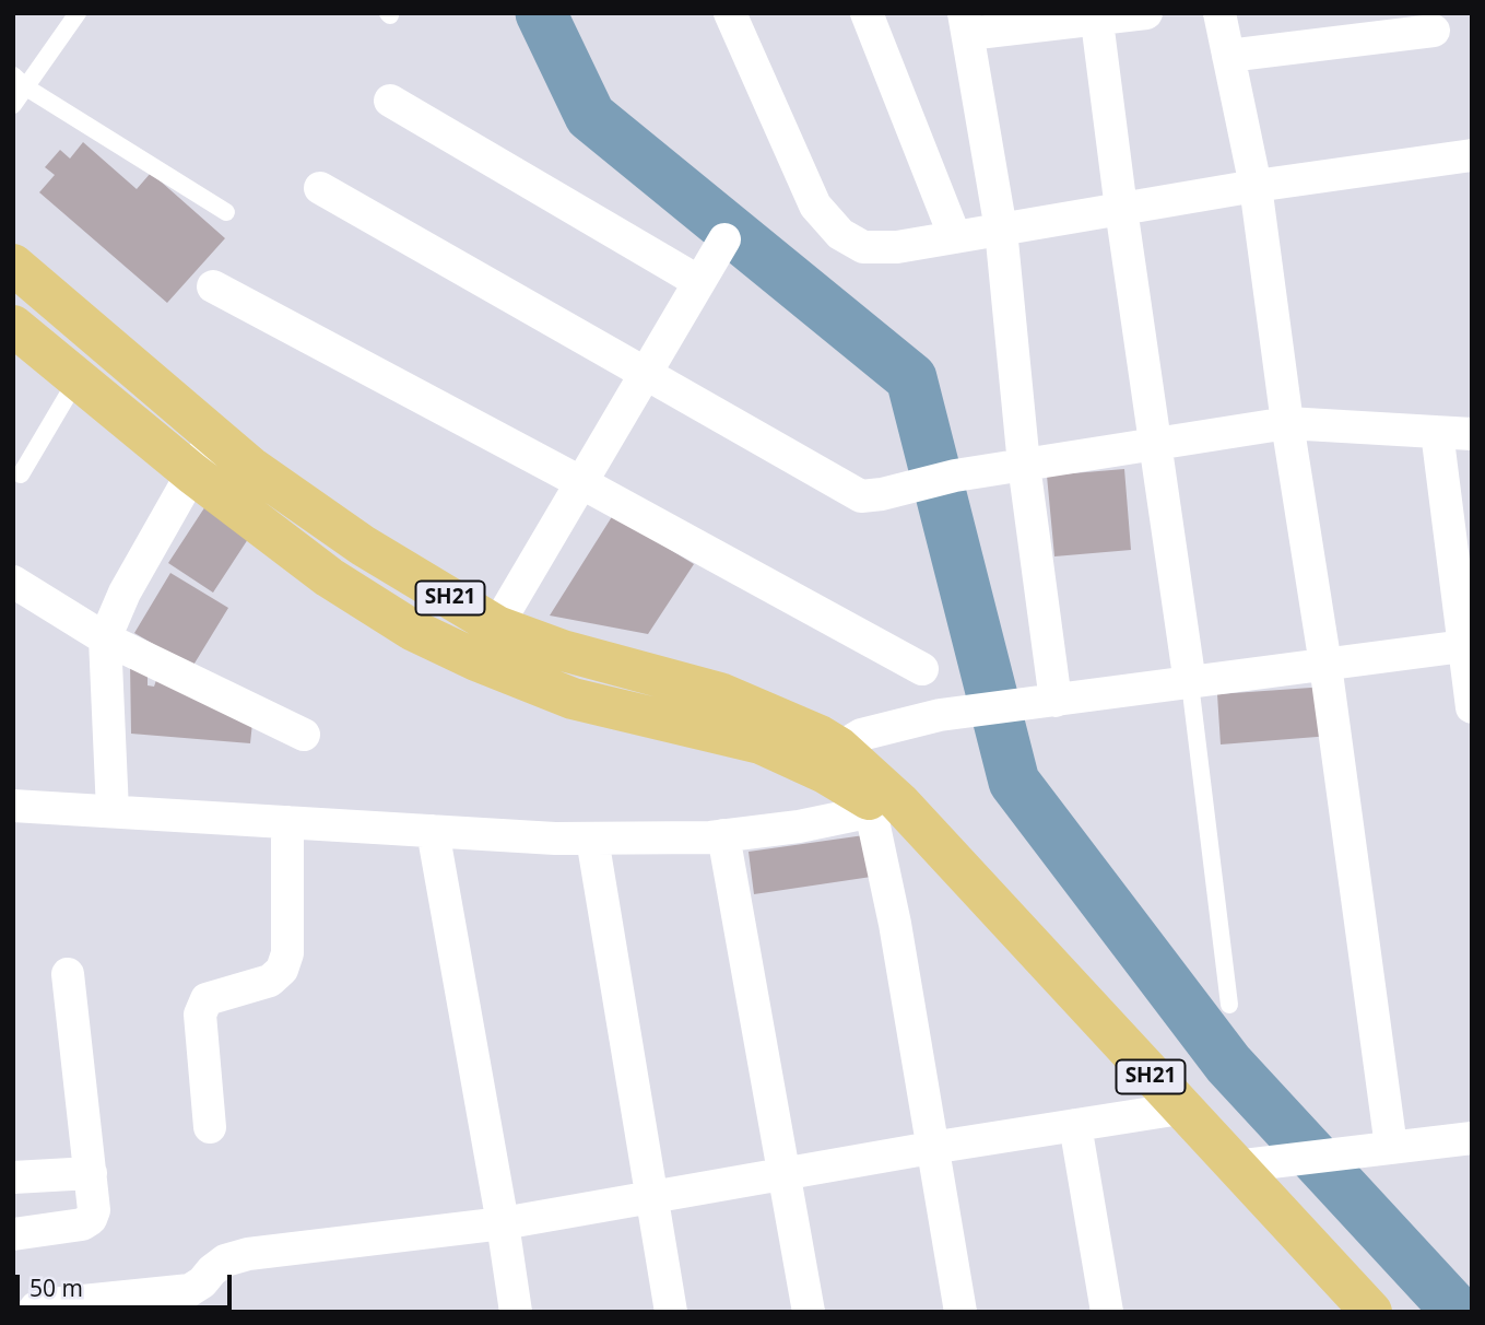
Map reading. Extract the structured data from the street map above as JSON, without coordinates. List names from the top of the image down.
{
  "streets": {
    "main road": ["SH21"]
  },
  "scale_bar": "50 m"
}
